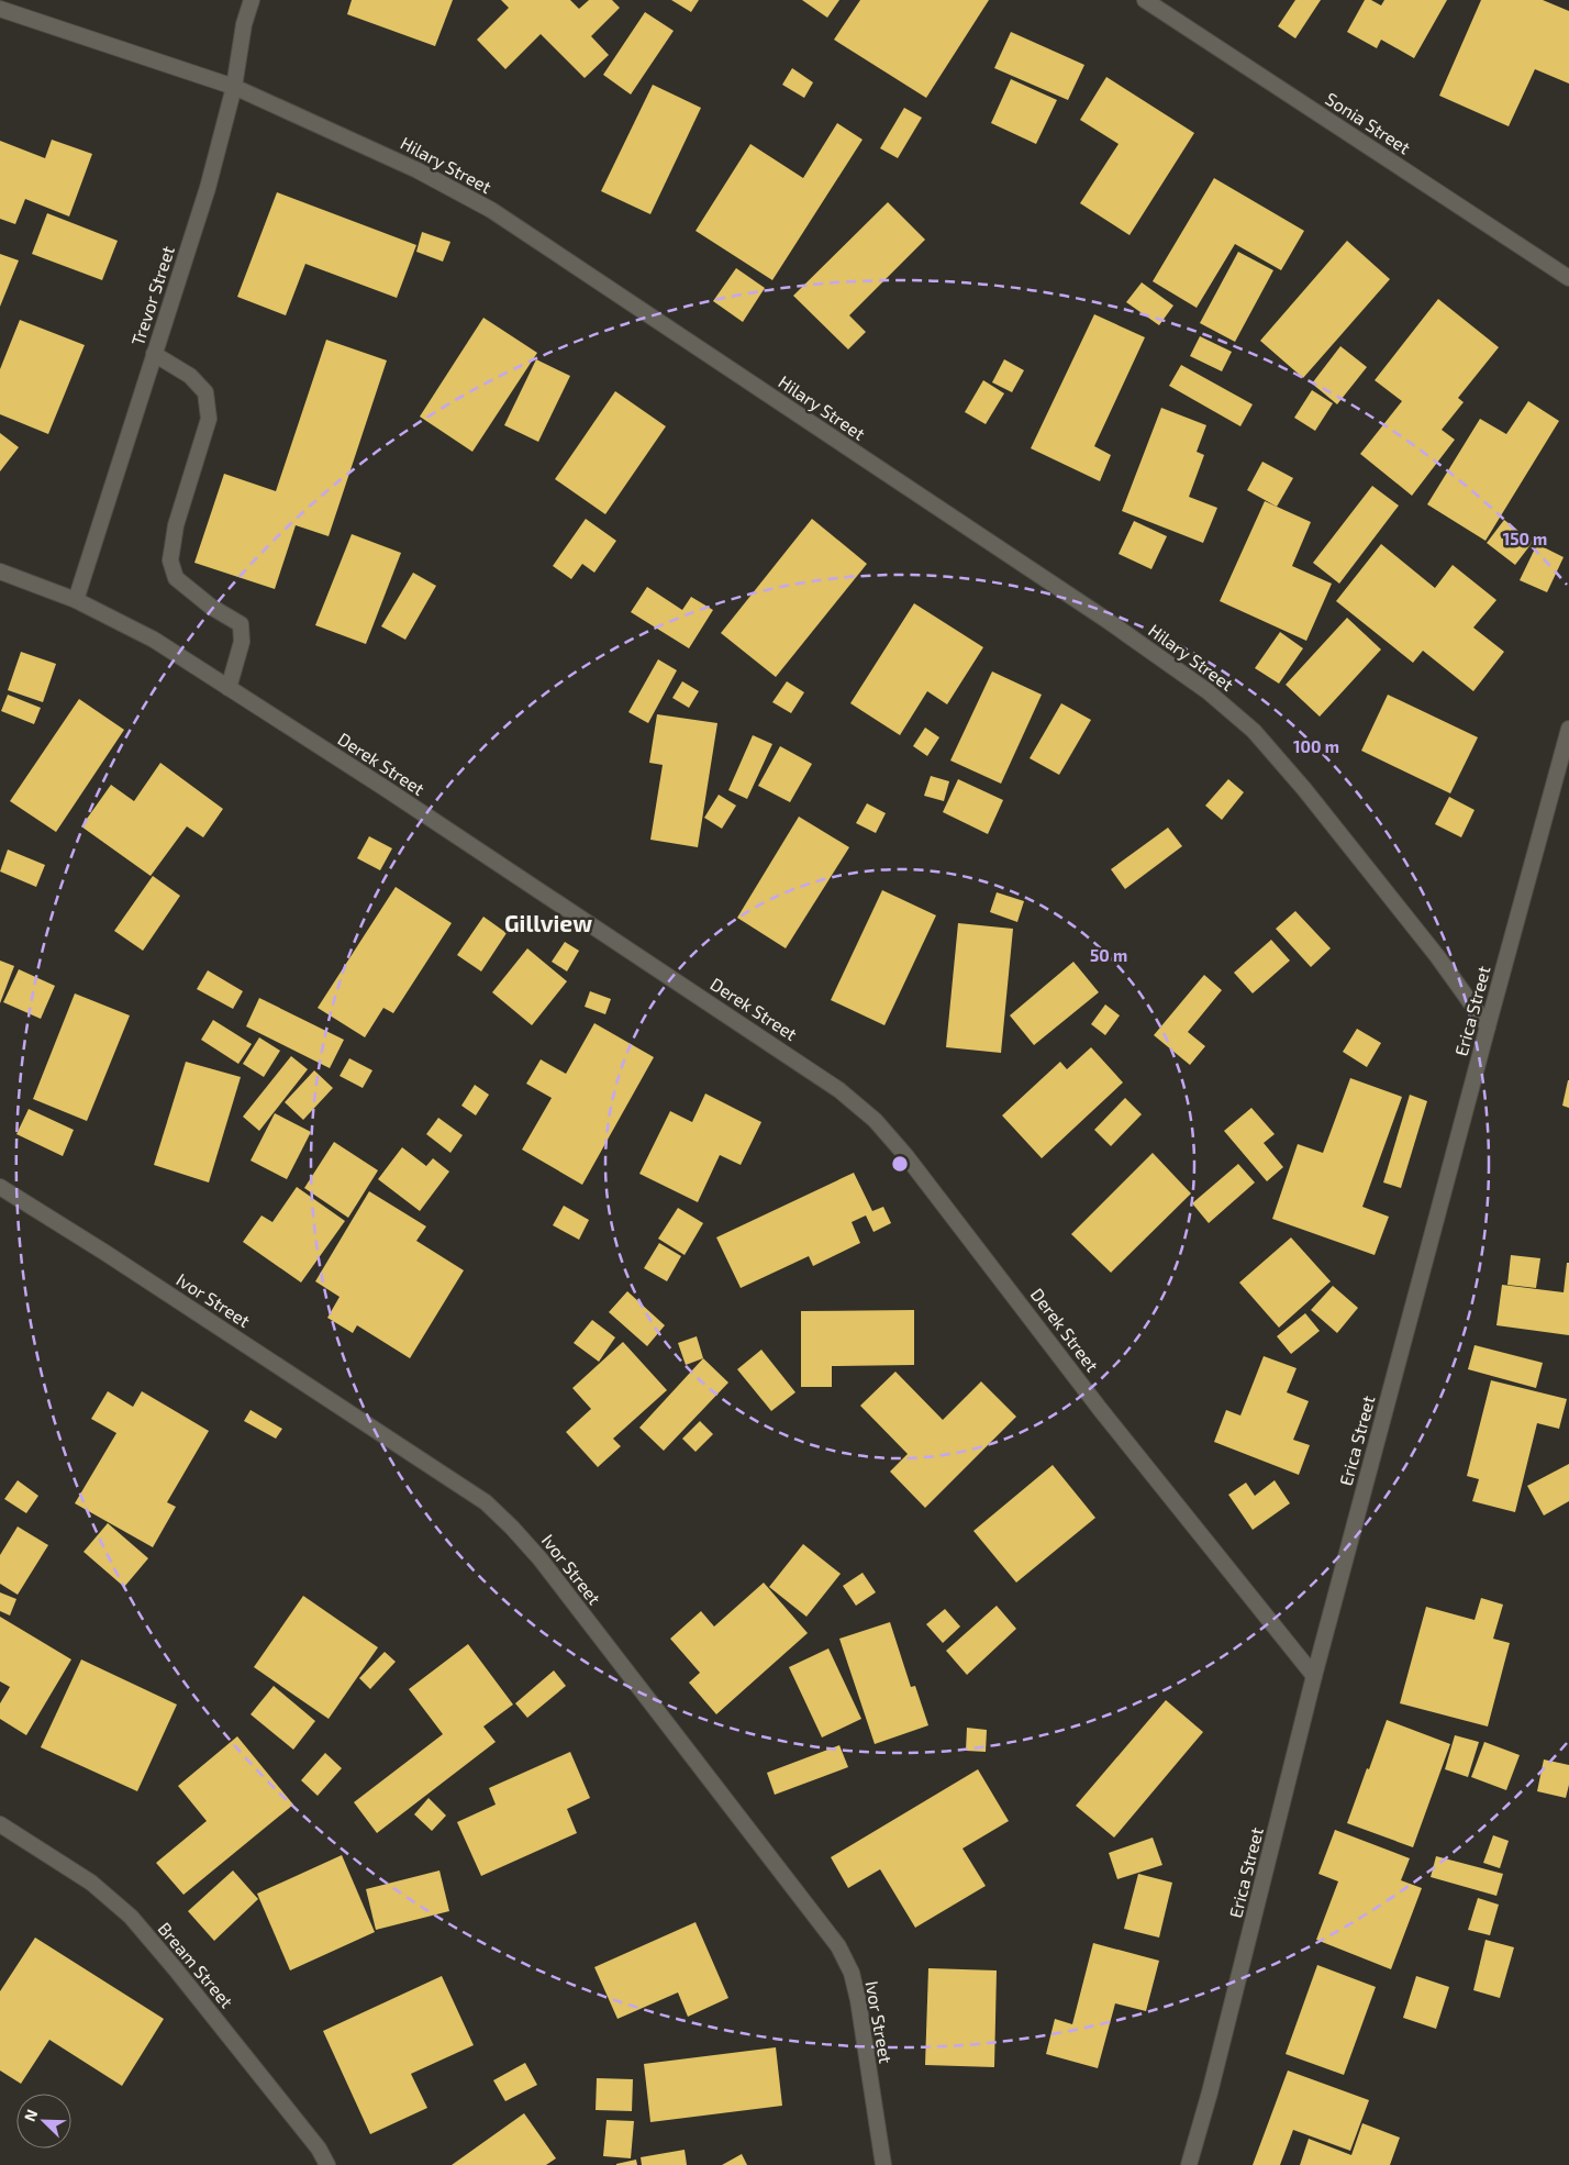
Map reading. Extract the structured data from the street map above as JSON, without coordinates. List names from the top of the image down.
{
  "streets": {
    "street": [
      "Sonia Street",
      "Hilary Street",
      "Trevor Street",
      "Derek Street",
      "Erica Street",
      "Ivor Street",
      "Bream Street"
    ]
  },
  "crossings": [
    ["Hilary Street", "Trevor Street"],
    ["Hilary Street", "Erica Street"],
    ["Trevor Street", "Derek Street"],
    ["Derek Street", "Erica Street"]
  ],
  "districts": ["Gillview"],
  "north": "top left",
  "rings": ["150 m", "100 m", "50 m"]
}
